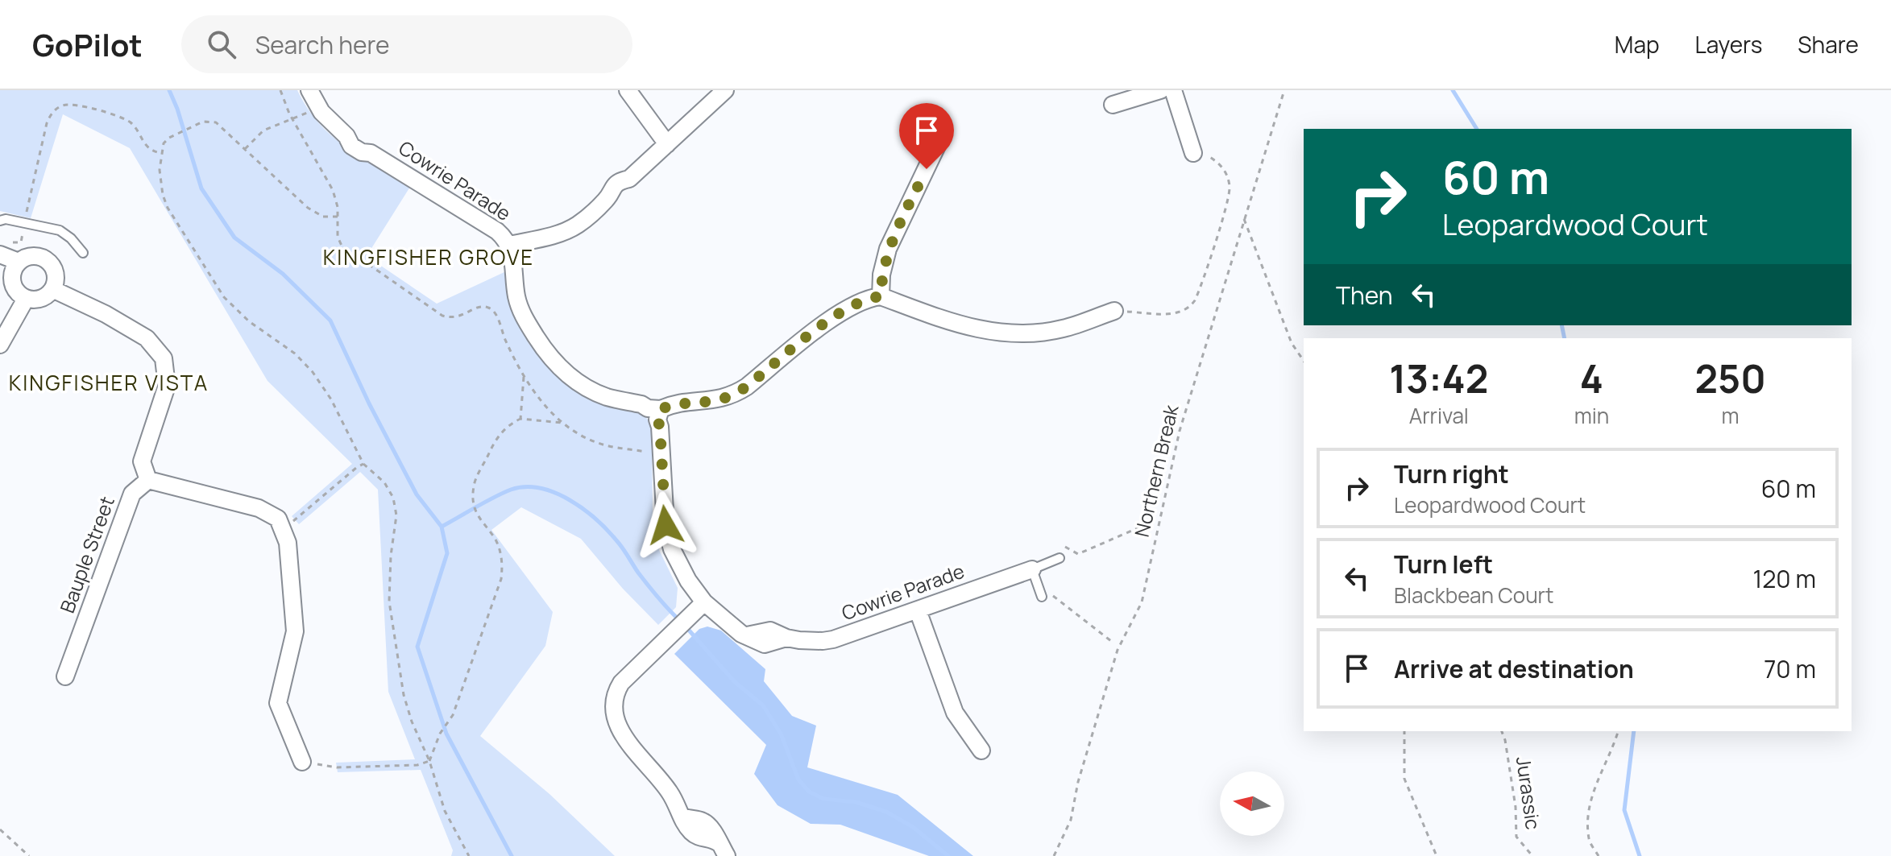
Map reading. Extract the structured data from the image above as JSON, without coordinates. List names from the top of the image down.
{
  "streets": {
    "street": ["Cowrie Parade", "Bauple Street"],
    "path": ["Northern Break", "Jurassic"]
  },
  "districts": ["KINGFISHER GROVE", "KINGFISHER VISTA"],
  "north": "left",
  "page": {
    "header": "GoPilot",
    "search": "Search here",
    "nav": ["Map", "Layers", "Share"],
    "turn": ["60 m", "Leopardwood Court"],
    "then": "Then",
    "eta": [
      "13:42",
      "Arrival",
      "4",
      "min",
      "250",
      "m"
    ],
    "list": [
      {
        "name": "Turn right",
        "note": "Leopardwood Court",
        "value": "60 m"
      },
      {
        "name": "Turn left",
        "note": "Blackbean Court",
        "value": "120 m"
      },
      {
        "name": "Arrive at destination",
        "value": "70 m"
      }
    ]
  }
}
